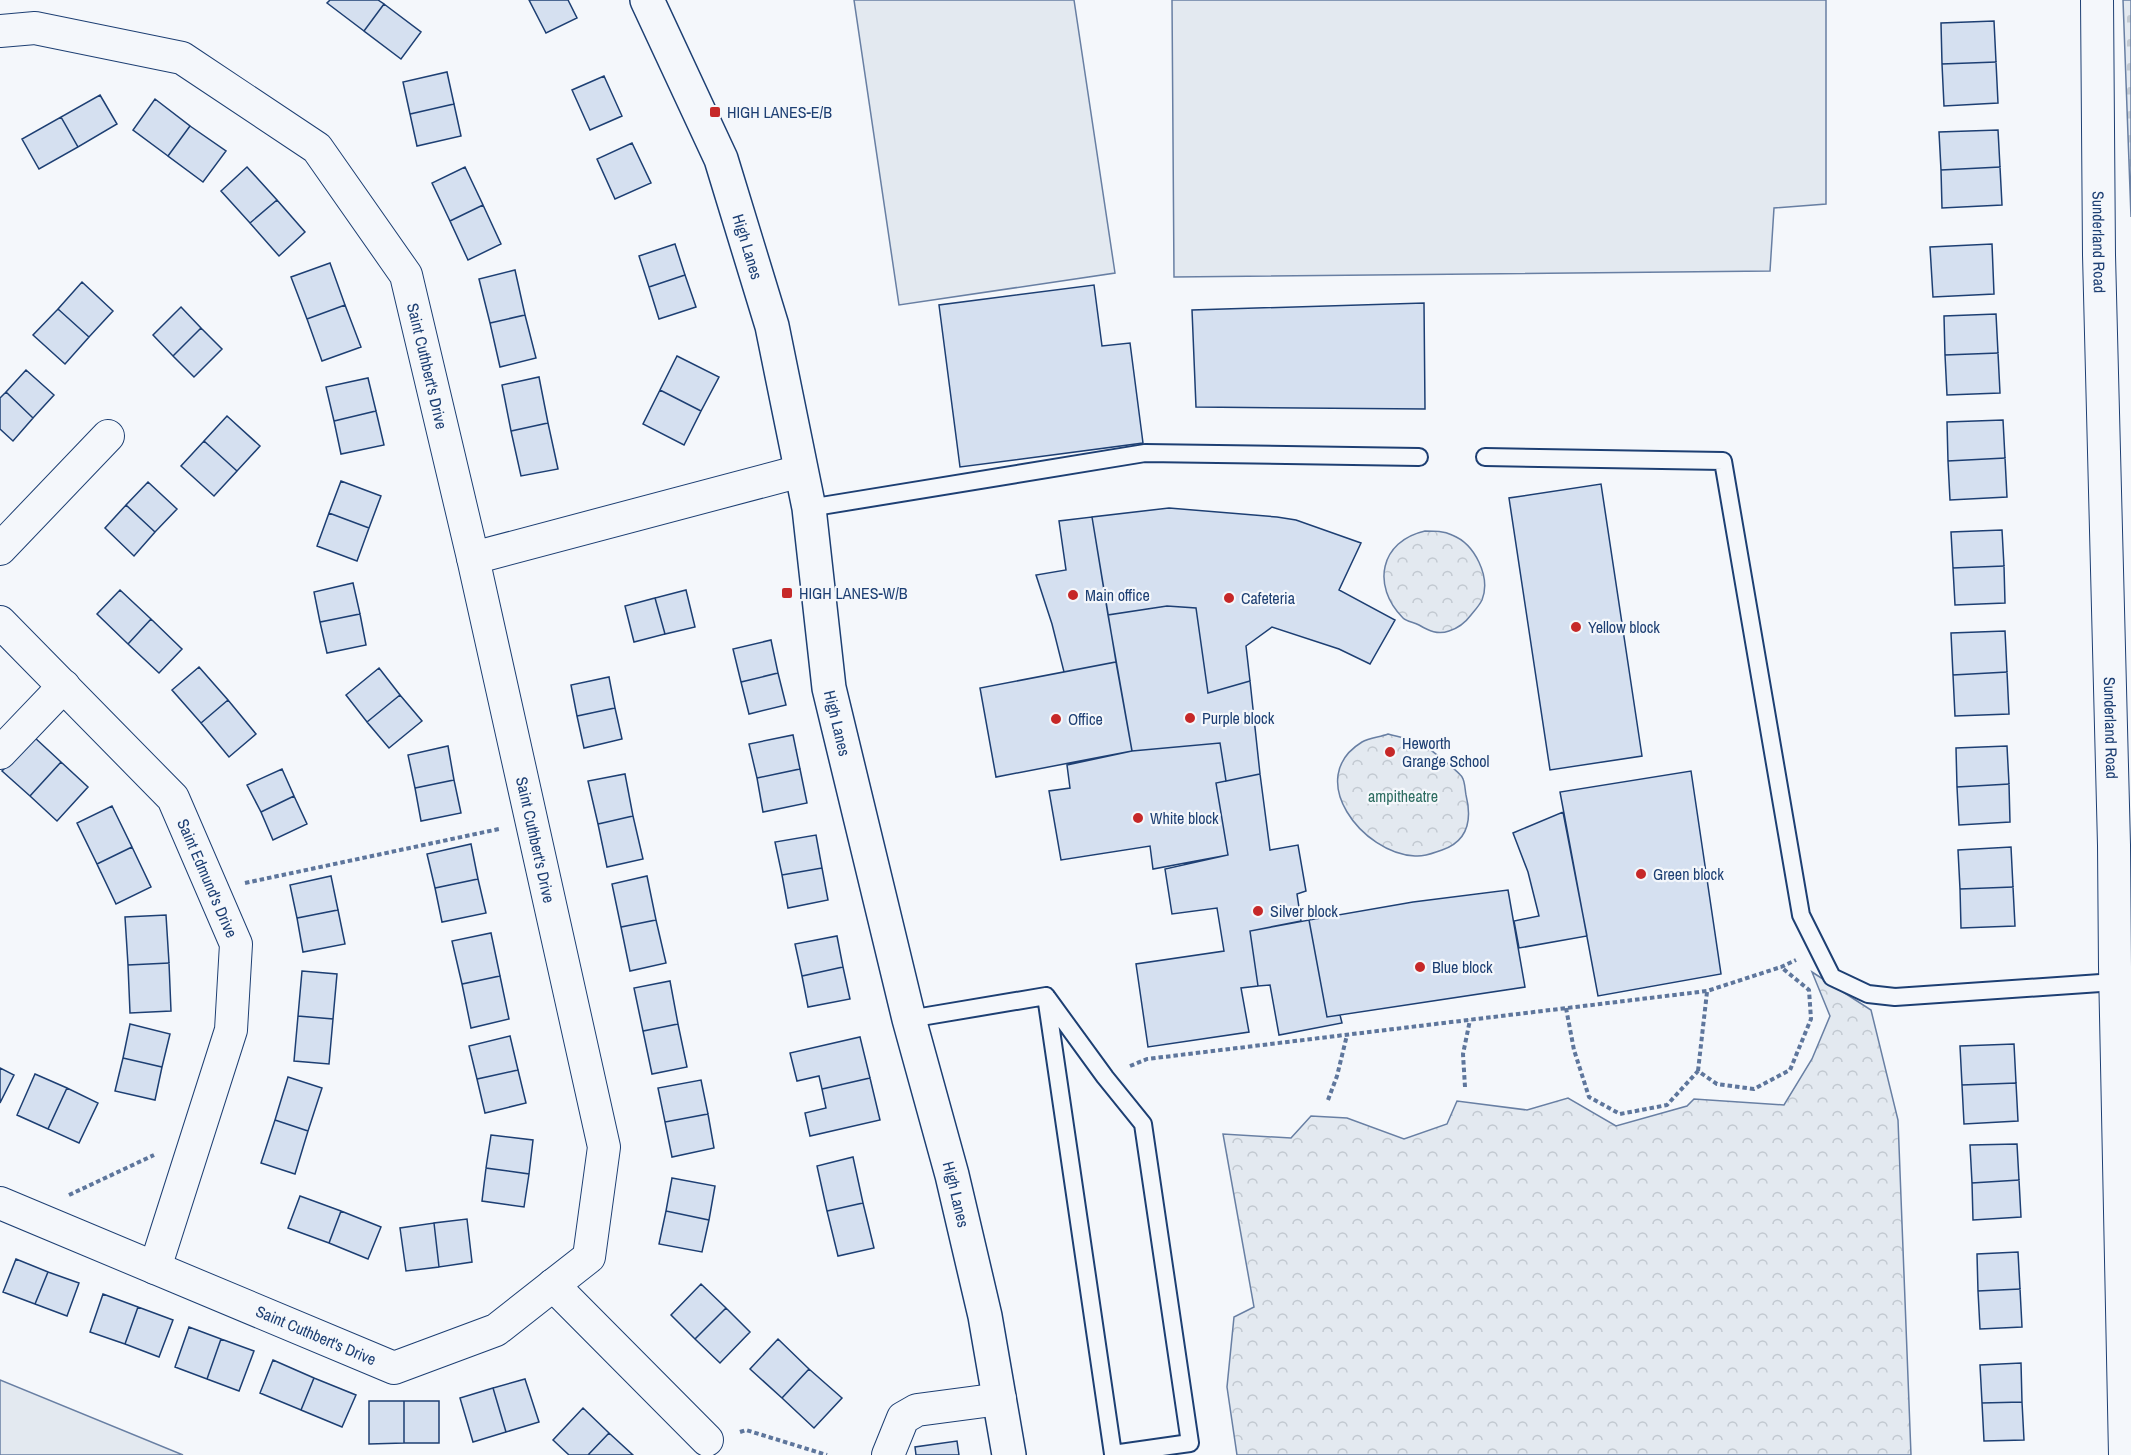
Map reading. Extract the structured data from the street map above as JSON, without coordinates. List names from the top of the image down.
{
  "streets": {
    "street": [
      "Sunderland Road",
      "High Lanes",
      "Saint Cuthbert's Drive",
      "Saint Edmund's Drive"
    ]
  },
  "crossings": [
    ["Saint Cuthbert's Drive", "Saint Edmund's Drive"]
  ],
  "parks": ["ampitheatre"],
  "places": {
    "transit": ["HIGH LANES-E/B", "HIGH LANES-W/B"],
    "other": [
      "Main office",
      "Cafeteria",
      "Yellow block",
      "Purple block",
      "Office",
      "Heworth Grange School",
      "White block",
      "Green block",
      "Silver block",
      "Blue block"
    ]
  }
}
